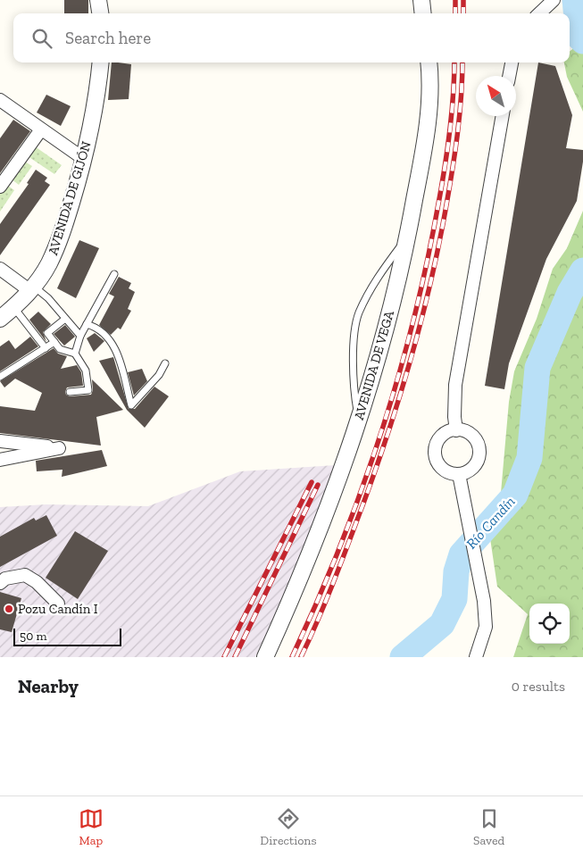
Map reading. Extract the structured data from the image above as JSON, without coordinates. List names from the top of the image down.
{
  "streets": {
    "street": ["AVENIDA DE GIJÓN", "AVENIDA DE VEGA"]
  },
  "water": ["Río Candín"],
  "places": ["Pozu Candín I"],
  "scale_bar": "50 m",
  "north": "top left",
  "page": {
    "search": "Search here",
    "scale": "50 m",
    "heading": ["Nearby", "0 results"],
    "nav": ["Map", "Directions", "Saved"]
  }
}
